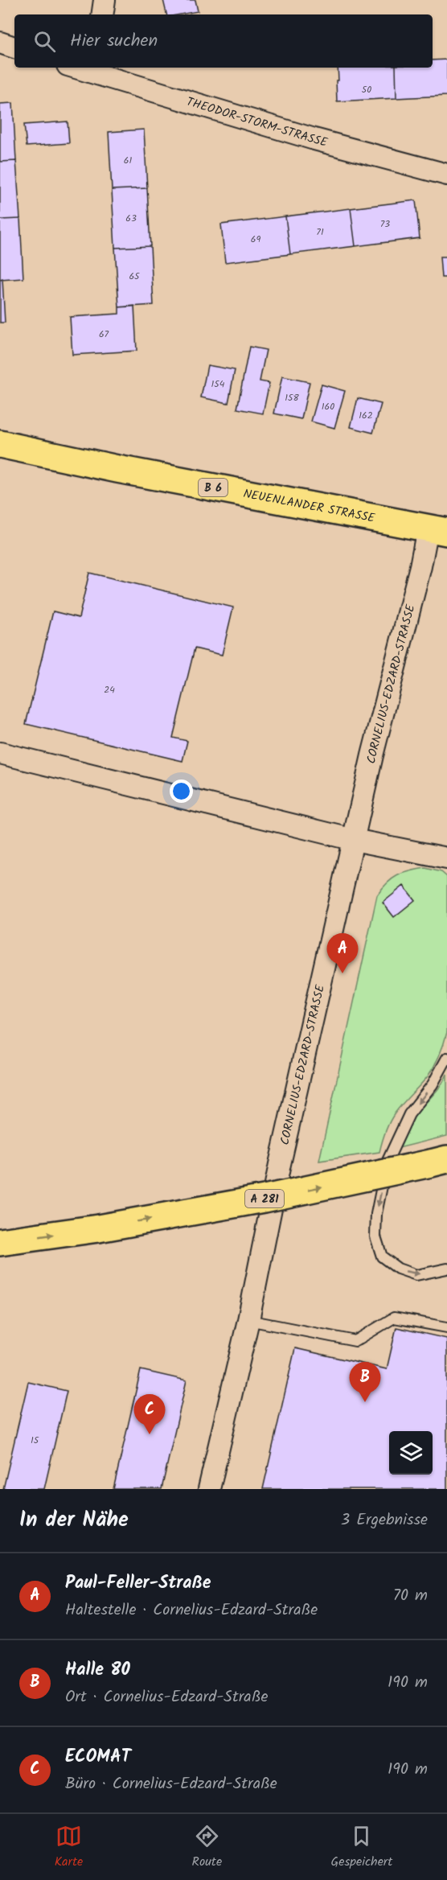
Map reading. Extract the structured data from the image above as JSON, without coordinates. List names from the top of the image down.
{
  "streets": {
    "main road": ["B 6", "NEUENLANDER STRASSE", "A 281"],
    "street": ["THEODOR-STORM-STRASSE", "CORNELIUS-EDZARD-STRASSE"]
  },
  "crossings": [
    ["NEUENLANDER STRASSE", "CORNELIUS-EDZARD-STRASSE"]
  ],
  "house_numbers": [
    "50",
    "61",
    "63",
    "73",
    "71",
    "69",
    "65",
    "67",
    "154",
    "158",
    "160",
    "162",
    "24",
    "15"
  ],
  "page": {
    "search": "Hier suchen",
    "pins": ["A", "B", "C"],
    "heading": ["In der Nähe", "3 Ergebnisse"],
    "list": [
      {
        "mark": "A",
        "name": "Paul-Feller-Straße",
        "note": "Haltestelle · Cornelius-Edzard-Straße",
        "value": "70 m"
      },
      {
        "mark": "B",
        "name": "Halle 80",
        "note": "Ort · Cornelius-Edzard-Straße",
        "value": "190 m"
      },
      {
        "mark": "C",
        "name": "ECOMAT",
        "note": "Büro · Cornelius-Edzard-Straße",
        "value": "190 m"
      }
    ],
    "nav": ["Karte", "Route", "Gespeichert"]
  }
}
